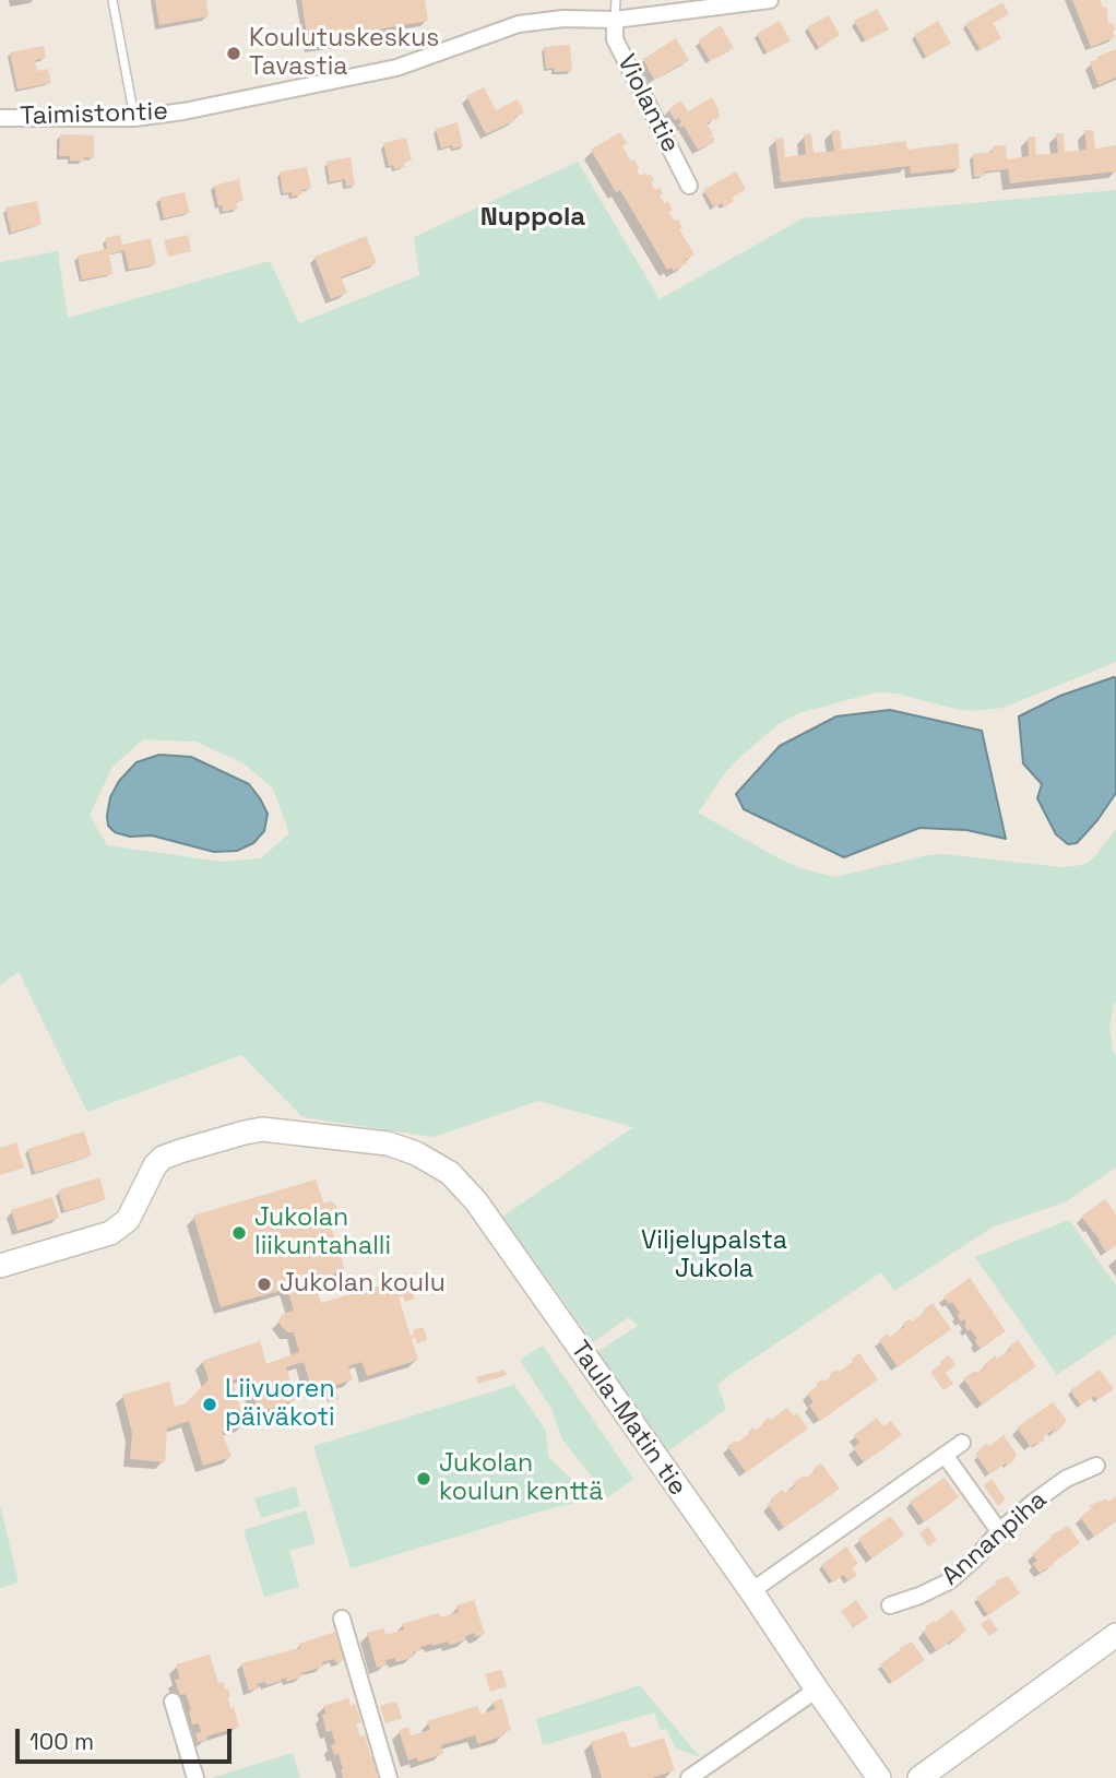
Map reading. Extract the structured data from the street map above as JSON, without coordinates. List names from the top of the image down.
{
  "streets": {
    "street": [
      "Violantie",
      "Taimistontie",
      "Taula-Matin tie",
      "Annanpiha"
    ]
  },
  "crossings": [
    ["Violantie", "Taimistontie"]
  ],
  "districts": ["Nuppola"],
  "parks": ["Viljelypalsta Jukola"],
  "places": [
    "Koulutuskeskus Tavastia",
    "Jukolan liikuntahalli",
    "Jukolan koulu",
    "Liivuoren päiväkoti",
    "Jukolan koulun kenttä"
  ],
  "scale_bar": "100 m"
}
